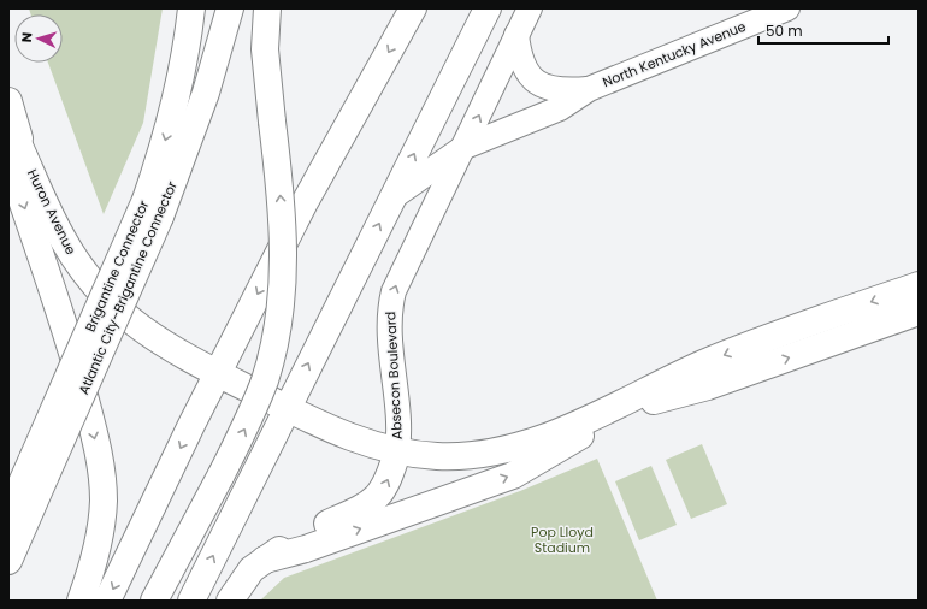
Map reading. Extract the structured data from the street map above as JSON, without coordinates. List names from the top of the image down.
{
  "streets": {
    "main road": [
      "Huron Avenue",
      "Brigantine Connector",
      "Atlantic City–Brigantine Connector",
      "Absecon Boulevard"
    ],
    "street": ["North Kentucky Avenue"]
  },
  "crossings": [
    ["North Kentucky Avenue", "Absecon Boulevard"],
    ["Huron Avenue", "Absecon Boulevard"],
    ["Brigantine Connector", "Atlantic City–Brigantine Connector"]
  ],
  "one_way": ["Absecon Boulevard"],
  "parks": ["Pop Lloyd Stadium"],
  "scale_bar": "50 m",
  "north": "left"
}
